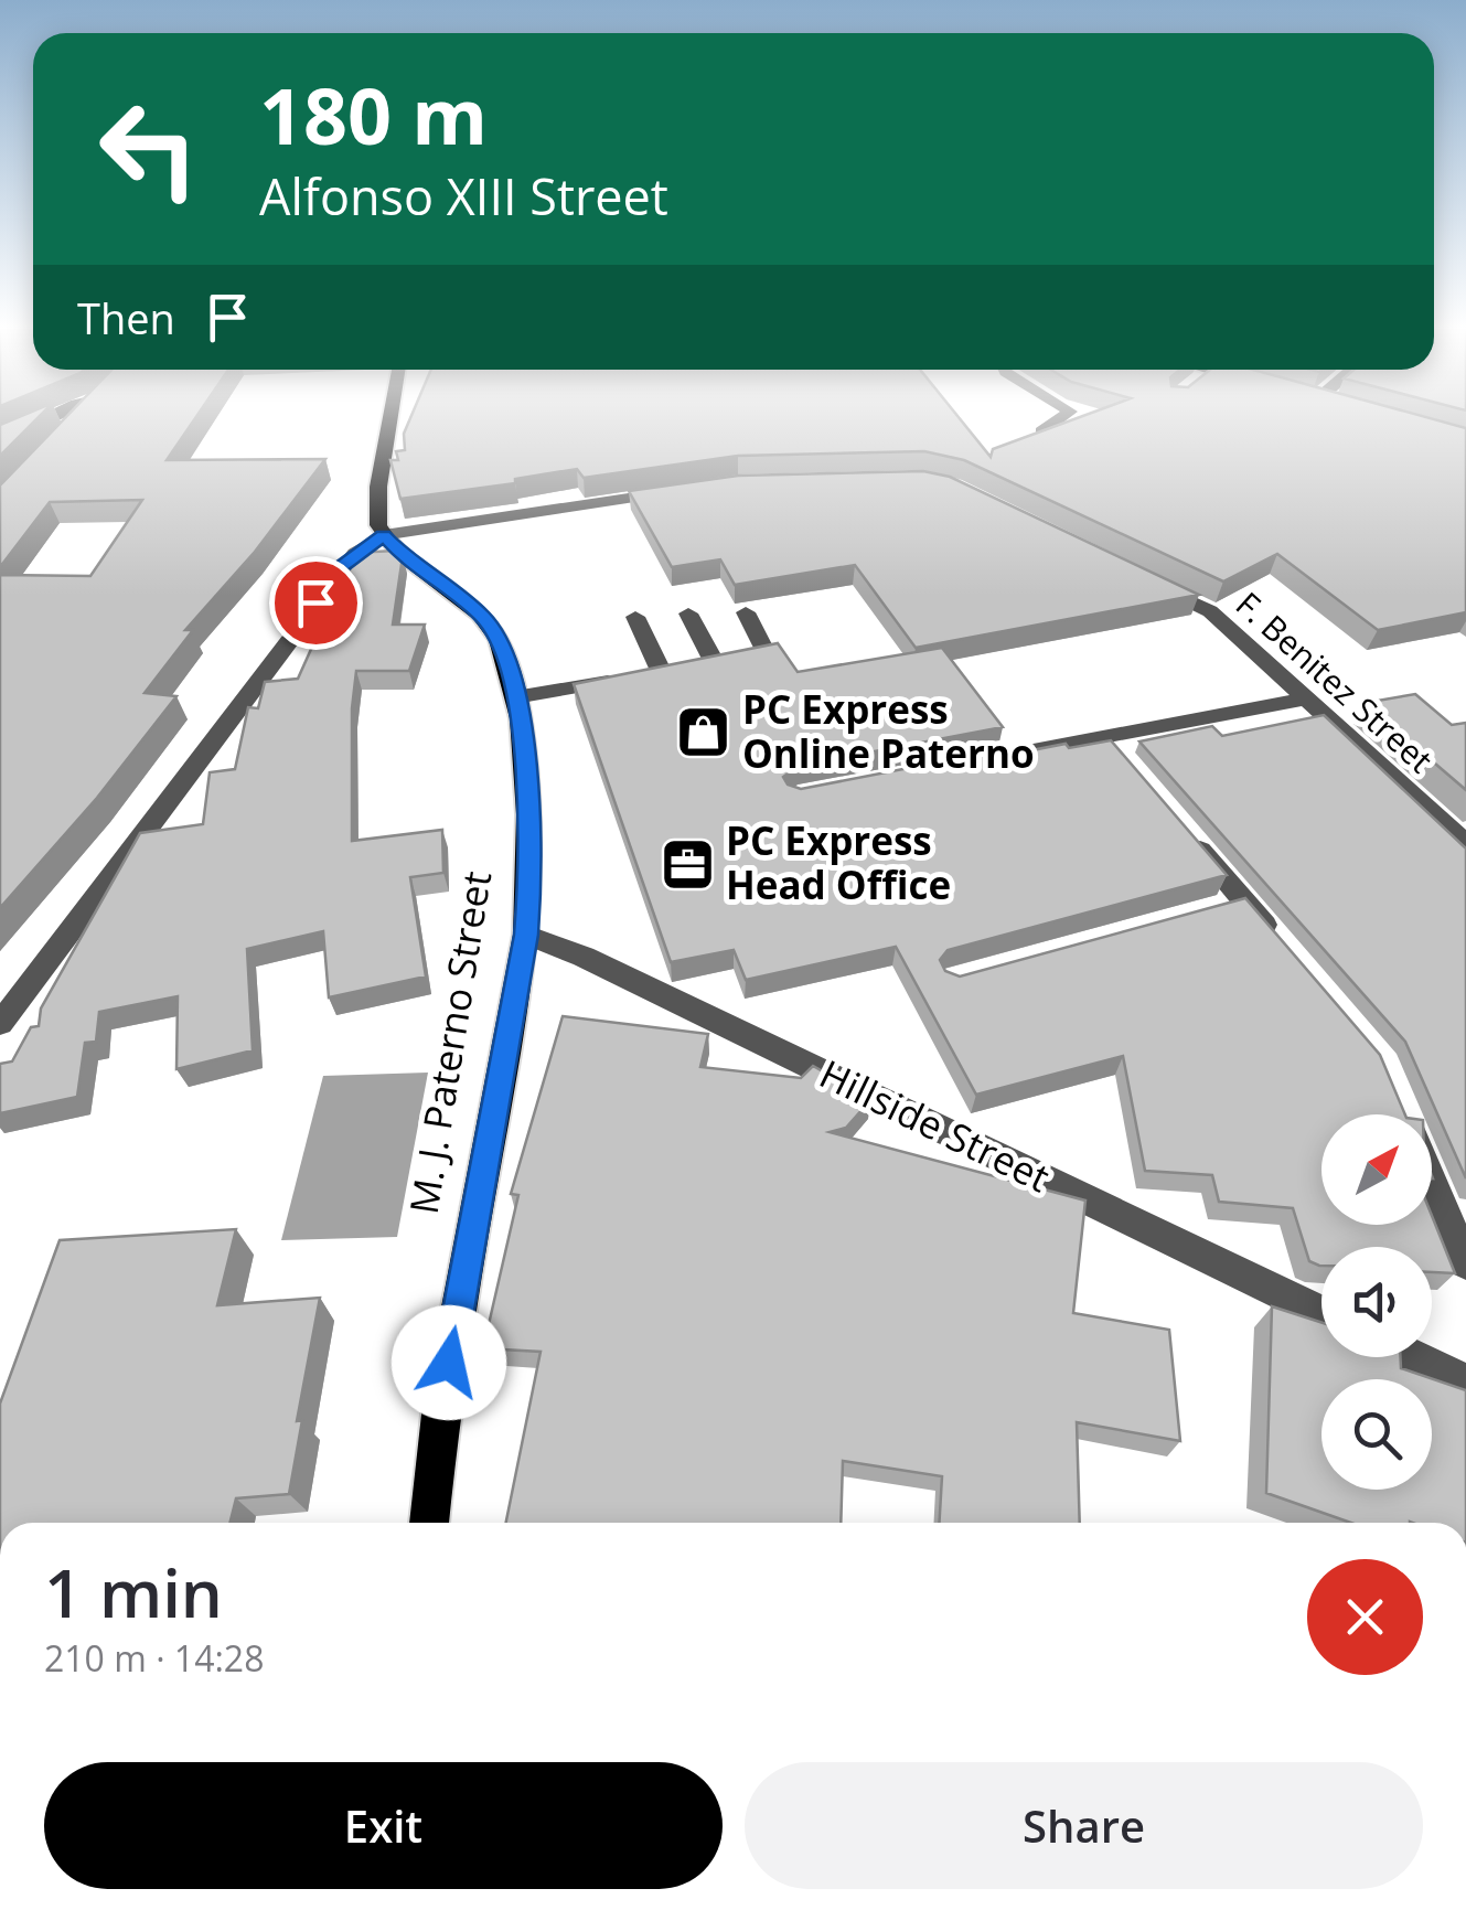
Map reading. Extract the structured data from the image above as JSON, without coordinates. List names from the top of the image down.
{
  "streets": {
    "main road": ["M. J. Paterno Street"],
    "street": ["F. Benitez Street", "Hillside Street"]
  },
  "crossings": [
    ["M. J. Paterno Street", "Hillside Street"]
  ],
  "places": {
    "shop": ["PC Express Online Paterno"],
    "office": ["PC Express Head Office"]
  },
  "north": "top right",
  "page": {
    "turn": ["180 m", "Alfonso XIII Street"],
    "then": "Then",
    "heading": ["1 min", "210 m · 14:28"],
    "buttons": ["Exit", "Share"]
  }
}
